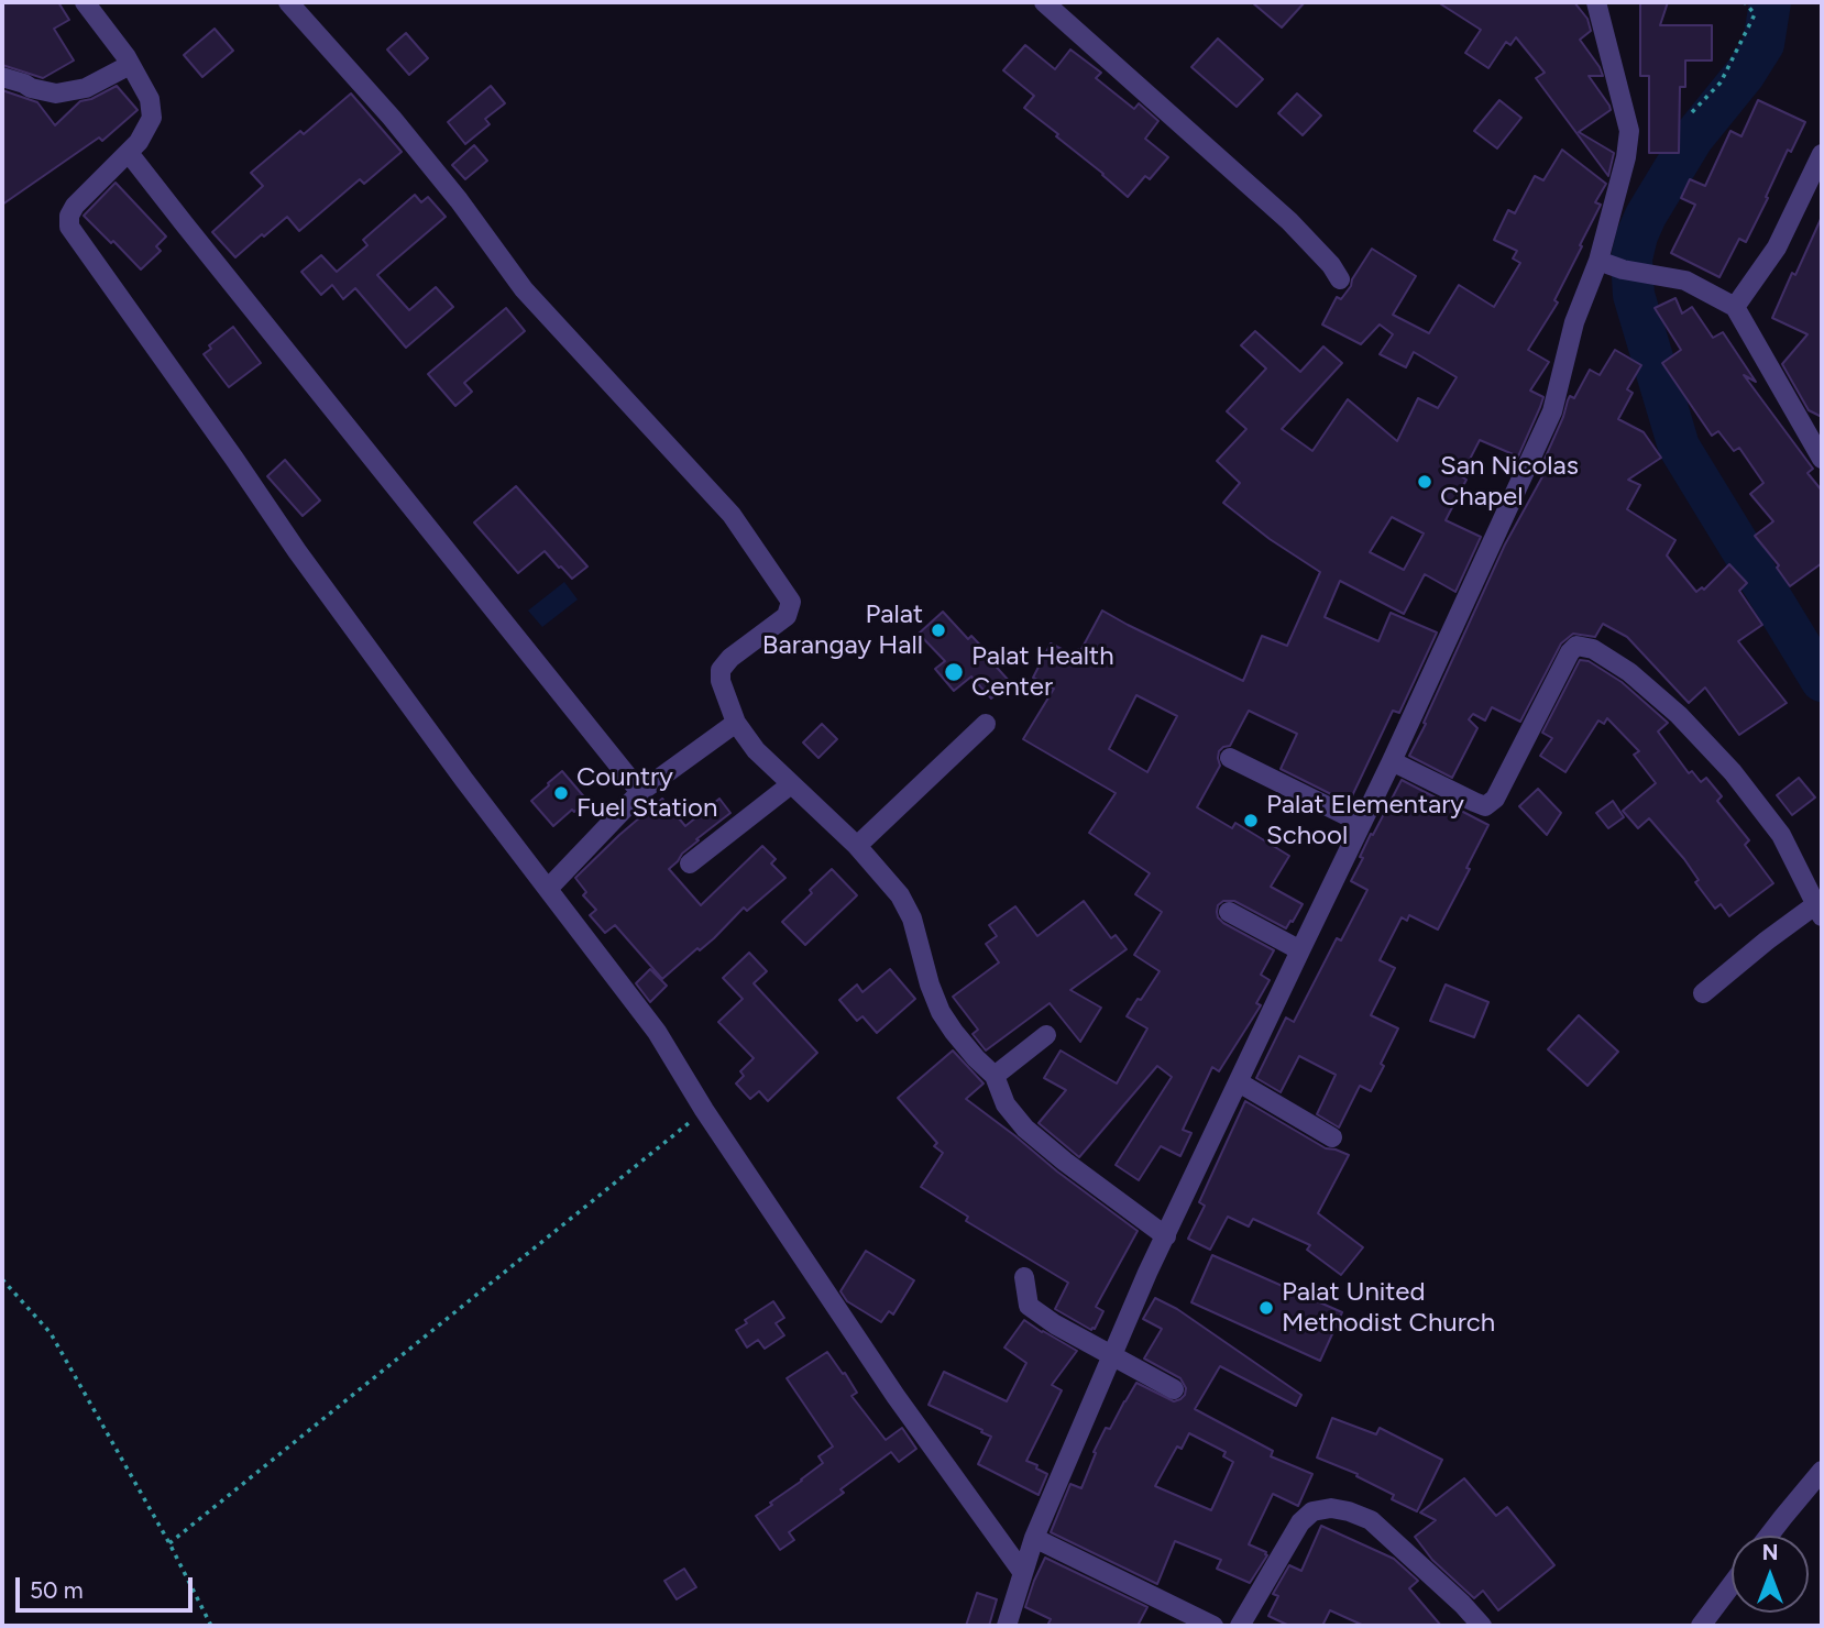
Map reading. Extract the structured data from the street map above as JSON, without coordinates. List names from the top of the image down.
{
  "places": [
    "San Nicolas Chapel",
    "Palat Barangay Hall",
    "Palat Health Center",
    "Country Fuel Station",
    "Palat Elementary School",
    "Palat United Methodist Church"
  ],
  "scale_bar": "50 m",
  "north": "top"
}
